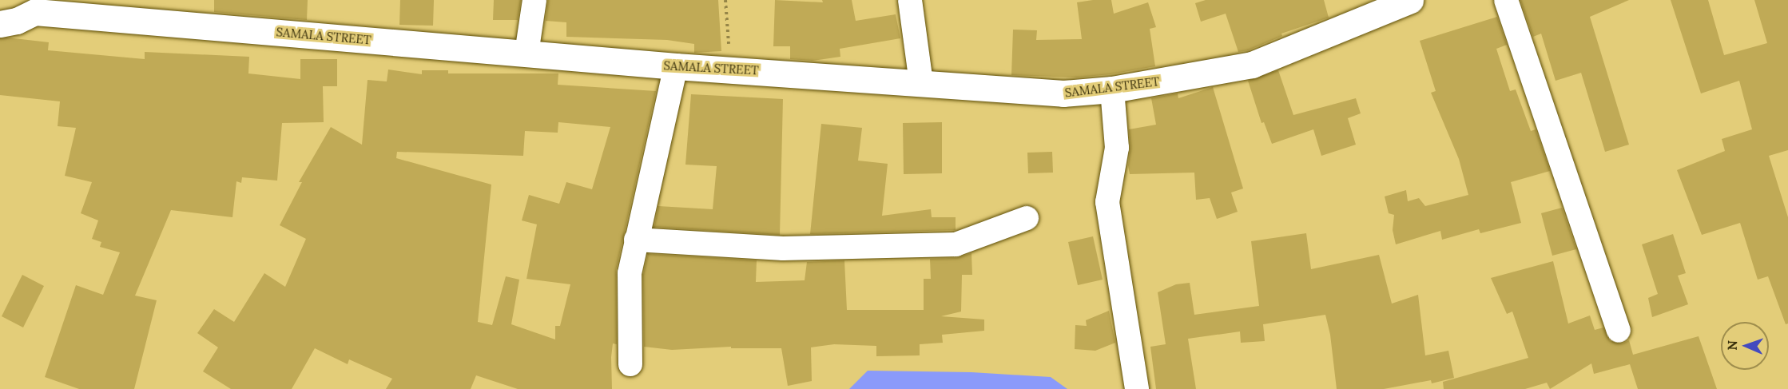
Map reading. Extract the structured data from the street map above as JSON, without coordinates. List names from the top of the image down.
{
  "streets": {
    "street": ["SAMALA STREET"]
  },
  "north": "left"
}
